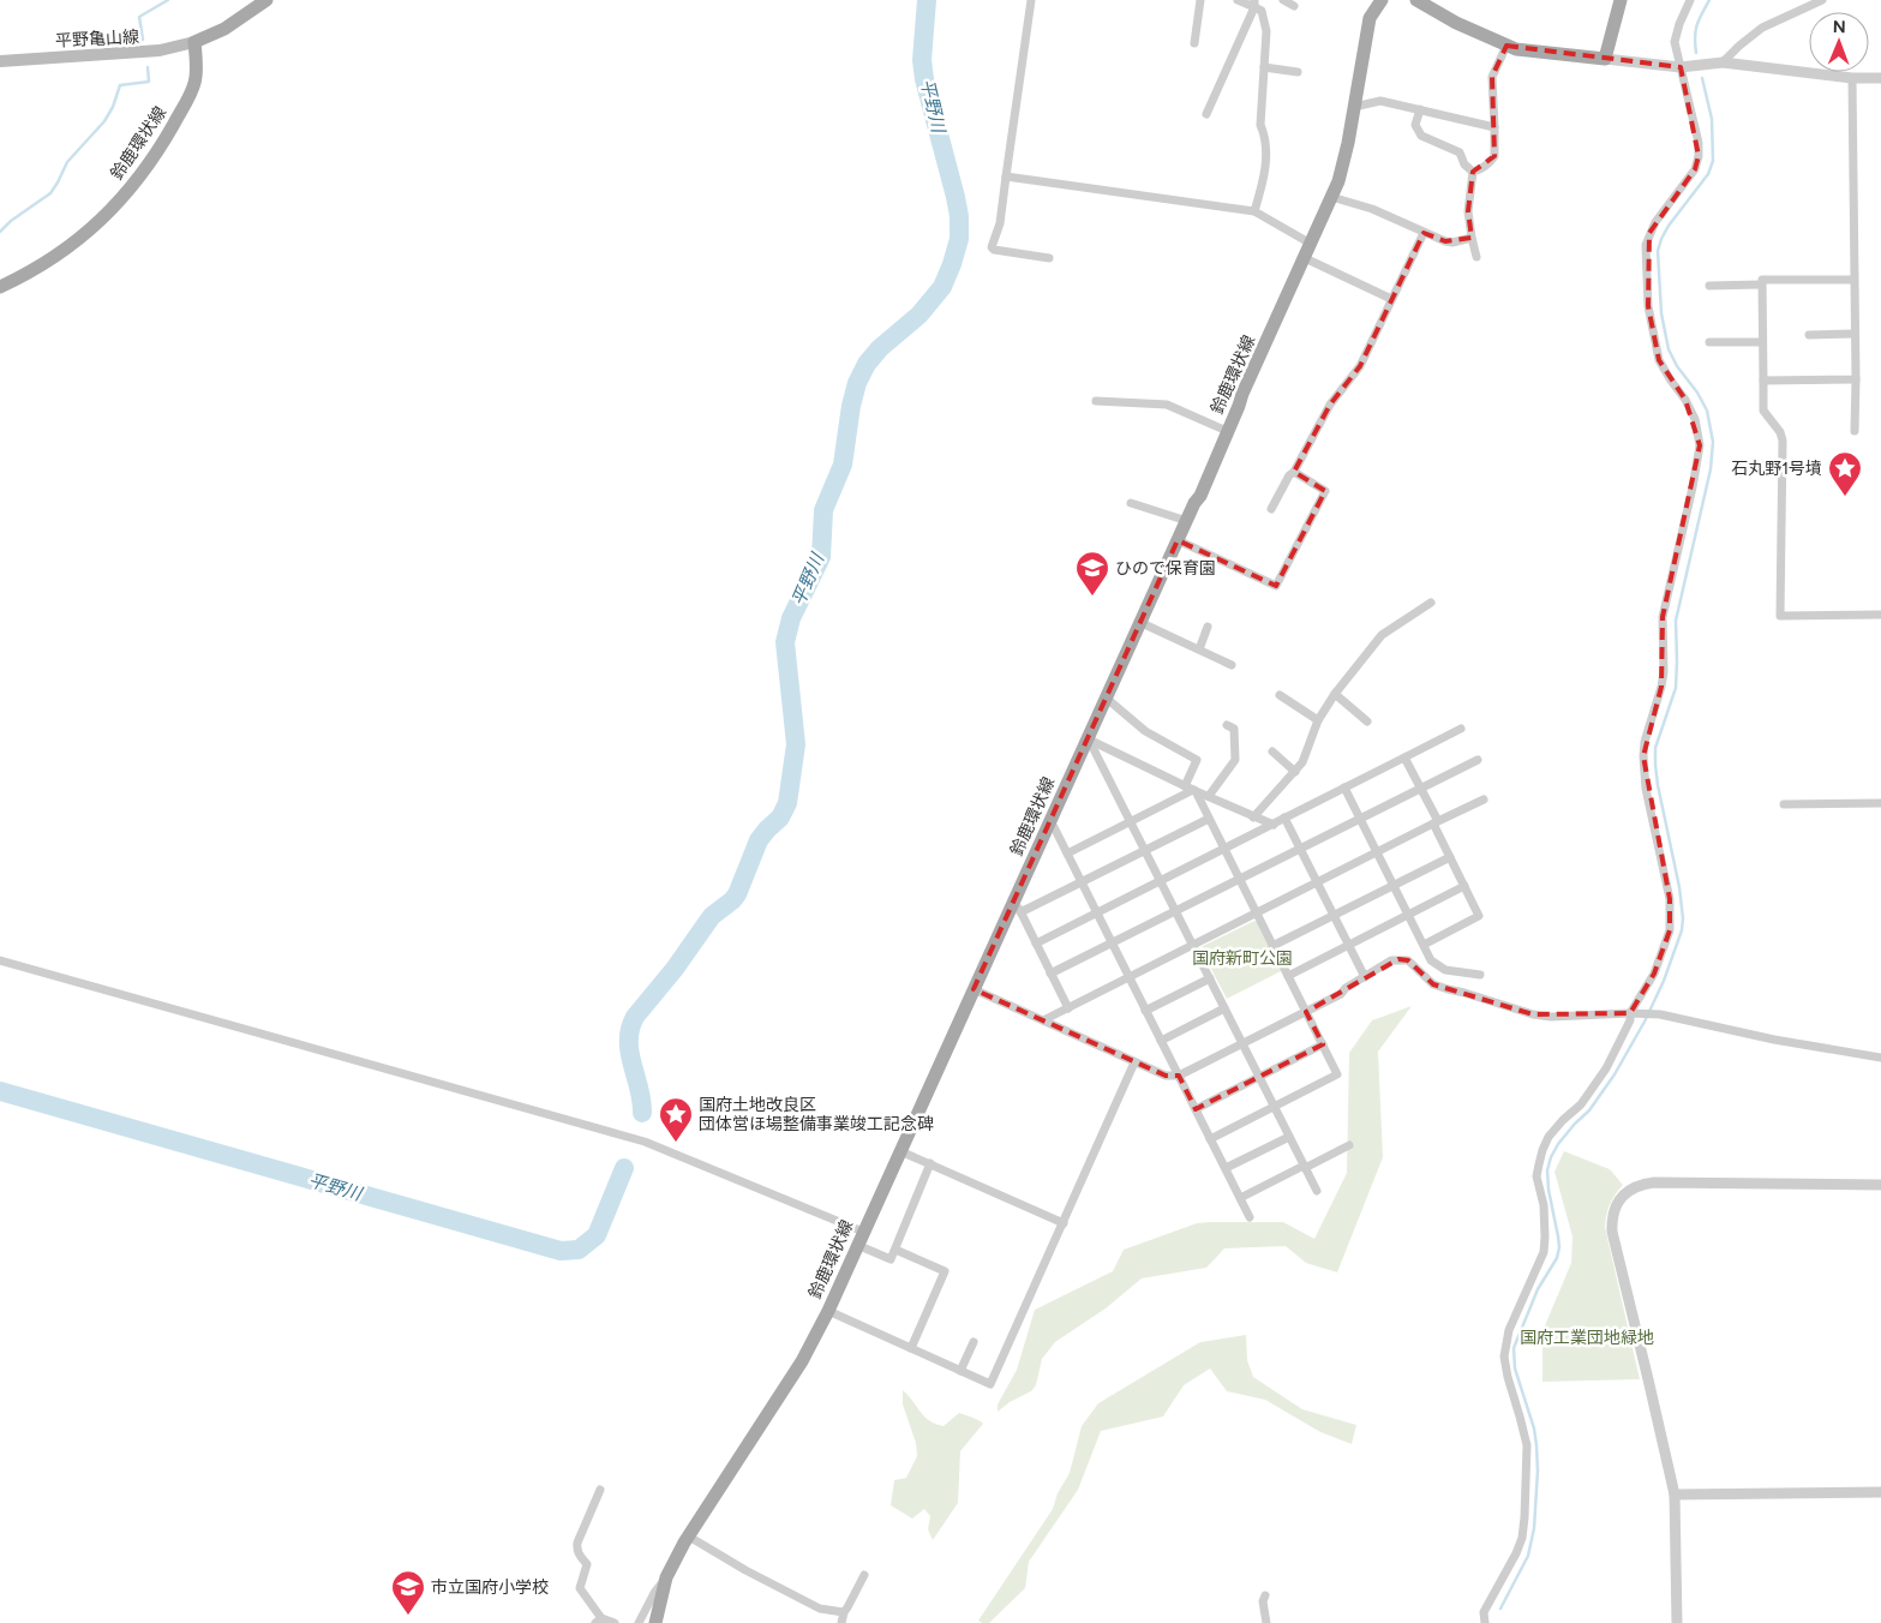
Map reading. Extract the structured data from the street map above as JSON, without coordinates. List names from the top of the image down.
{
  "streets": {
    "main road": ["平野亀山線", "鈴鹿環状線"]
  },
  "crossings": [
    ["平野亀山線", "鈴鹿環状線"]
  ],
  "water": ["平野川"],
  "parks": ["国府新町公園", "国府工業団地緑地"],
  "places": {
    "place": ["石丸野1号墳", "国府土地改良区 団体営ほ場整備事業竣工記念碑"],
    "school or university": ["ひので保育園", "市立国府小学校"]
  },
  "north": "top"
}
